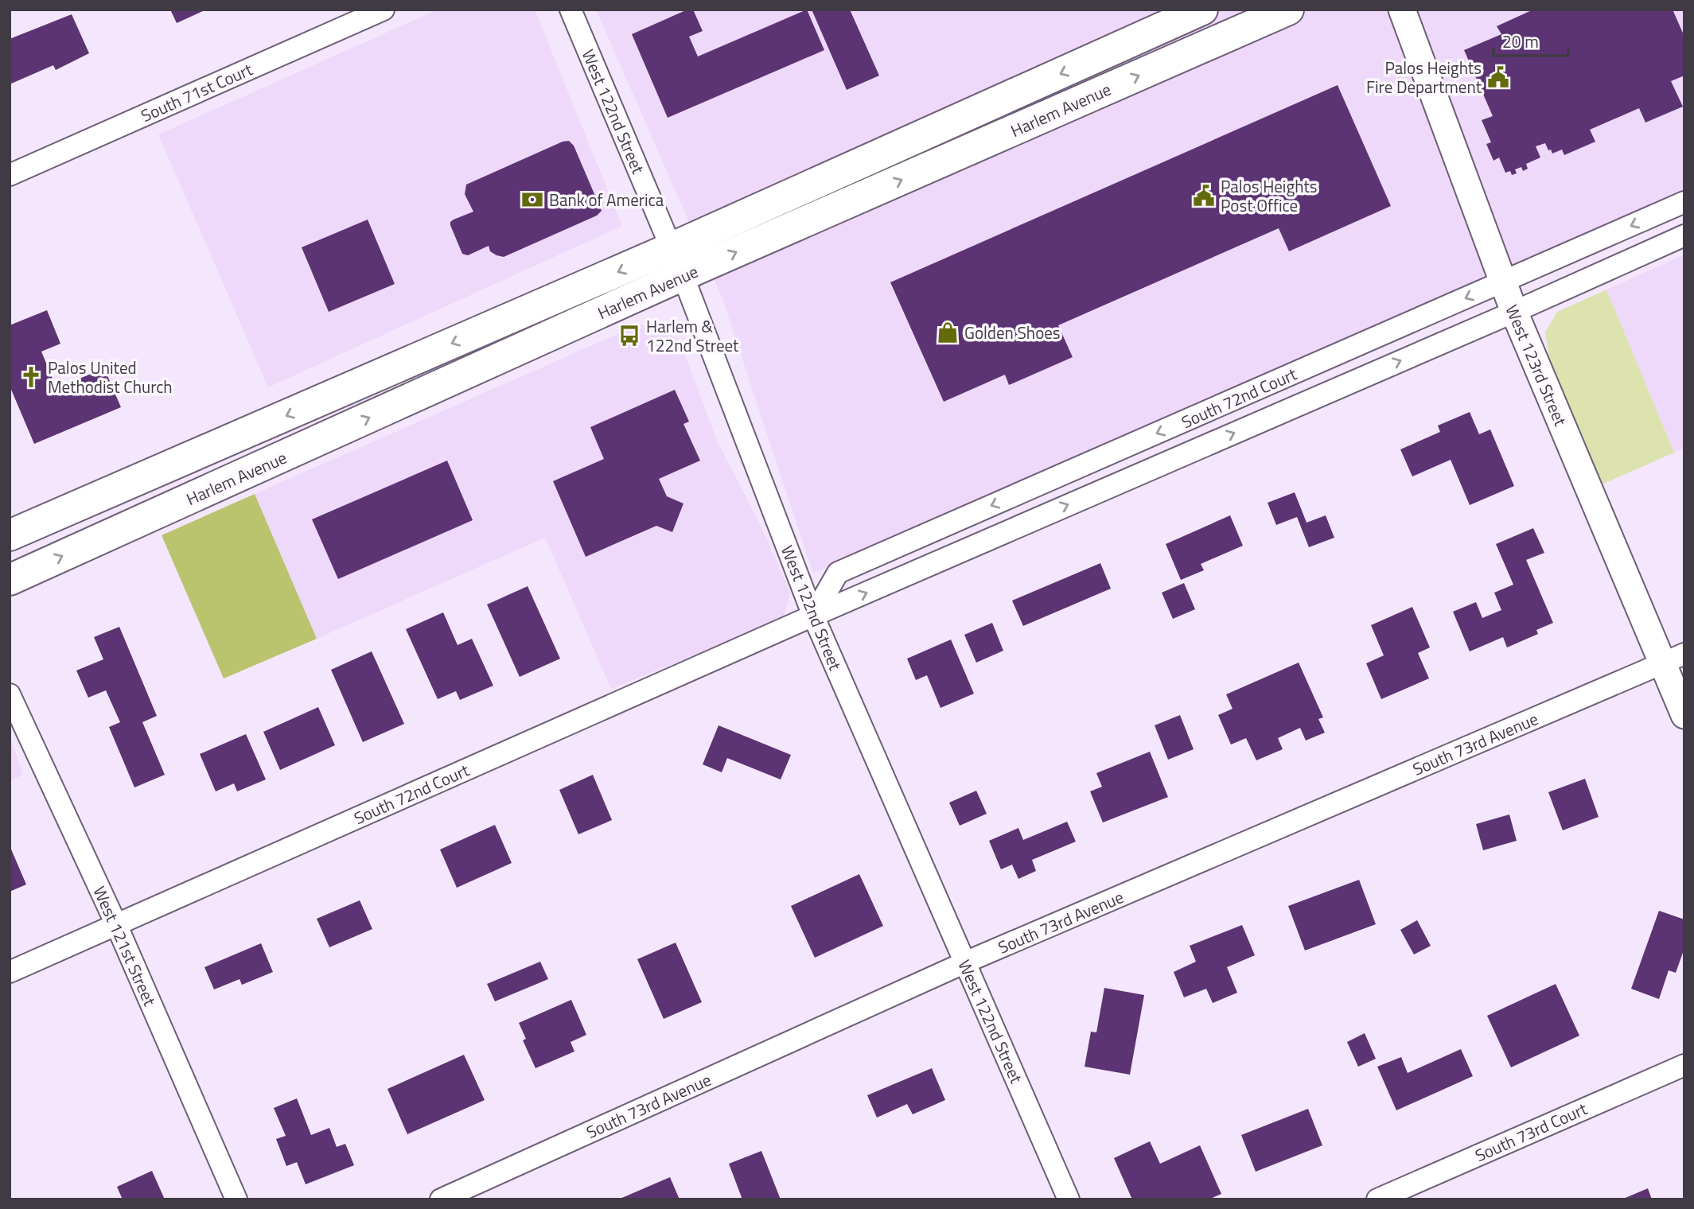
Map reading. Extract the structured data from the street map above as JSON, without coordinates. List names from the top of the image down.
{
  "streets": {
    "main road": ["Harlem Avenue"],
    "street": [
      "South 71st Court",
      "West 122nd Street",
      "West 123rd Street",
      "South 72nd Court",
      "South 73rd Avenue",
      "West 121st Street",
      "South 73rd Court"
    ]
  },
  "crossings": [
    ["Harlem Avenue", "West 122nd Street"],
    ["West 122nd Street", "South 72nd Court"],
    ["West 122nd Street", "South 73rd Avenue"],
    ["West 123rd Street", "South 72nd Court"],
    ["West 123rd Street", "South 73rd Avenue"],
    ["South 72nd Court", "West 121st Street"]
  ],
  "places": {
    "public building": ["Palos Heights Fire Department", "Palos Heights Post Office"],
    "bank": ["Bank of America"],
    "shop": ["Golden Shoes"],
    "bus stop": ["Harlem & 122nd Street"],
    "church": ["Palos United Methodist Church"]
  },
  "scale_bar": "20 m"
}
